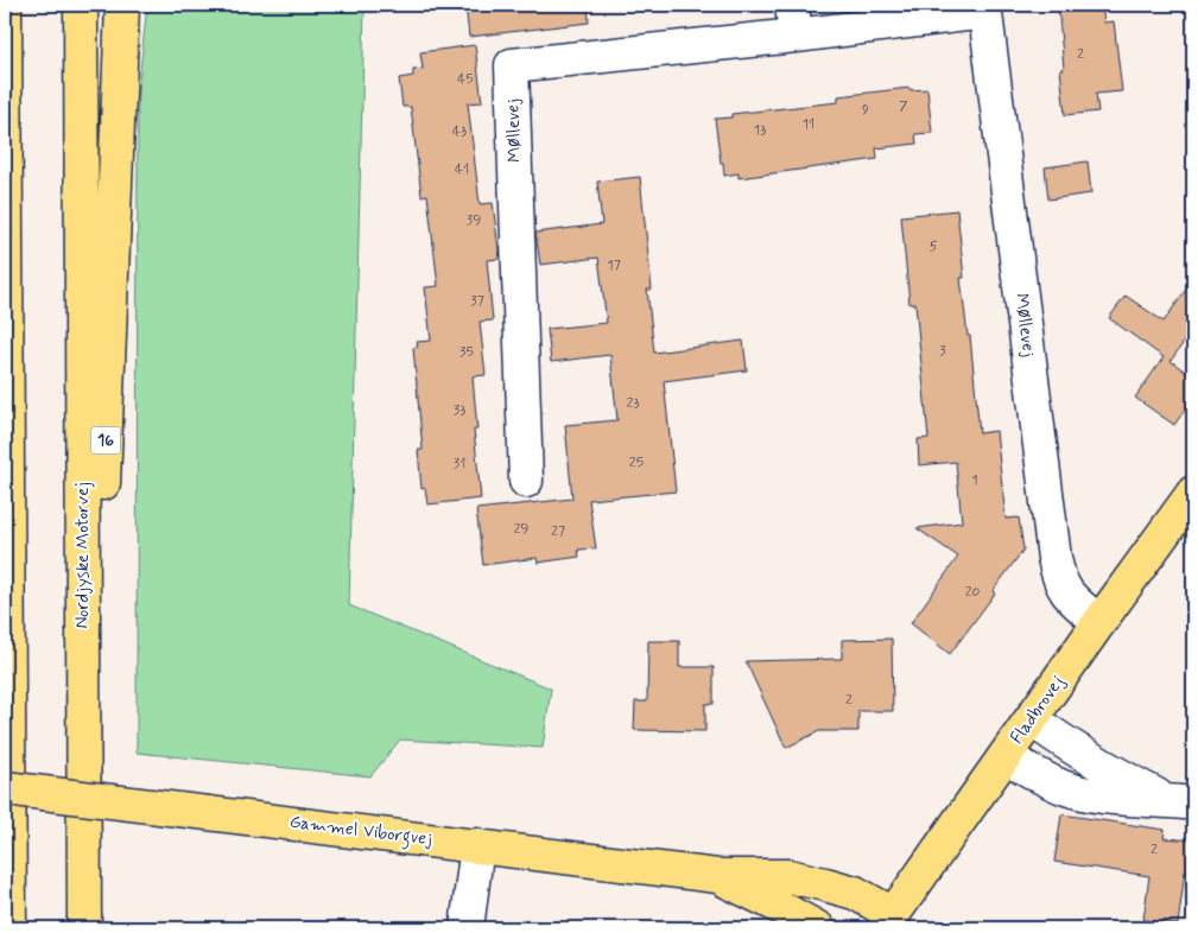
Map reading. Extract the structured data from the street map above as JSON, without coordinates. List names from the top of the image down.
{
  "streets": {
    "main road": [
      "16",
      "Nordjyske Motorvej",
      "Fladbrovej",
      "Gammel Viborgvej"
    ],
    "street": ["Møllevej"]
  },
  "crossings": [
    ["Møllevej", "Fladbrovej"],
    ["16", "Nordjyske Motorvej"],
    ["Fladbrovej", "Gammel Viborgvej"]
  ],
  "house_numbers": [
    "2",
    "45",
    "7",
    "9",
    "11",
    "13",
    "43",
    "41",
    "39",
    "5",
    "17",
    "37",
    "3",
    "35",
    "23",
    "33",
    "25",
    "31",
    "1",
    "29",
    "27",
    "20",
    "2",
    "2"
  ]
}
